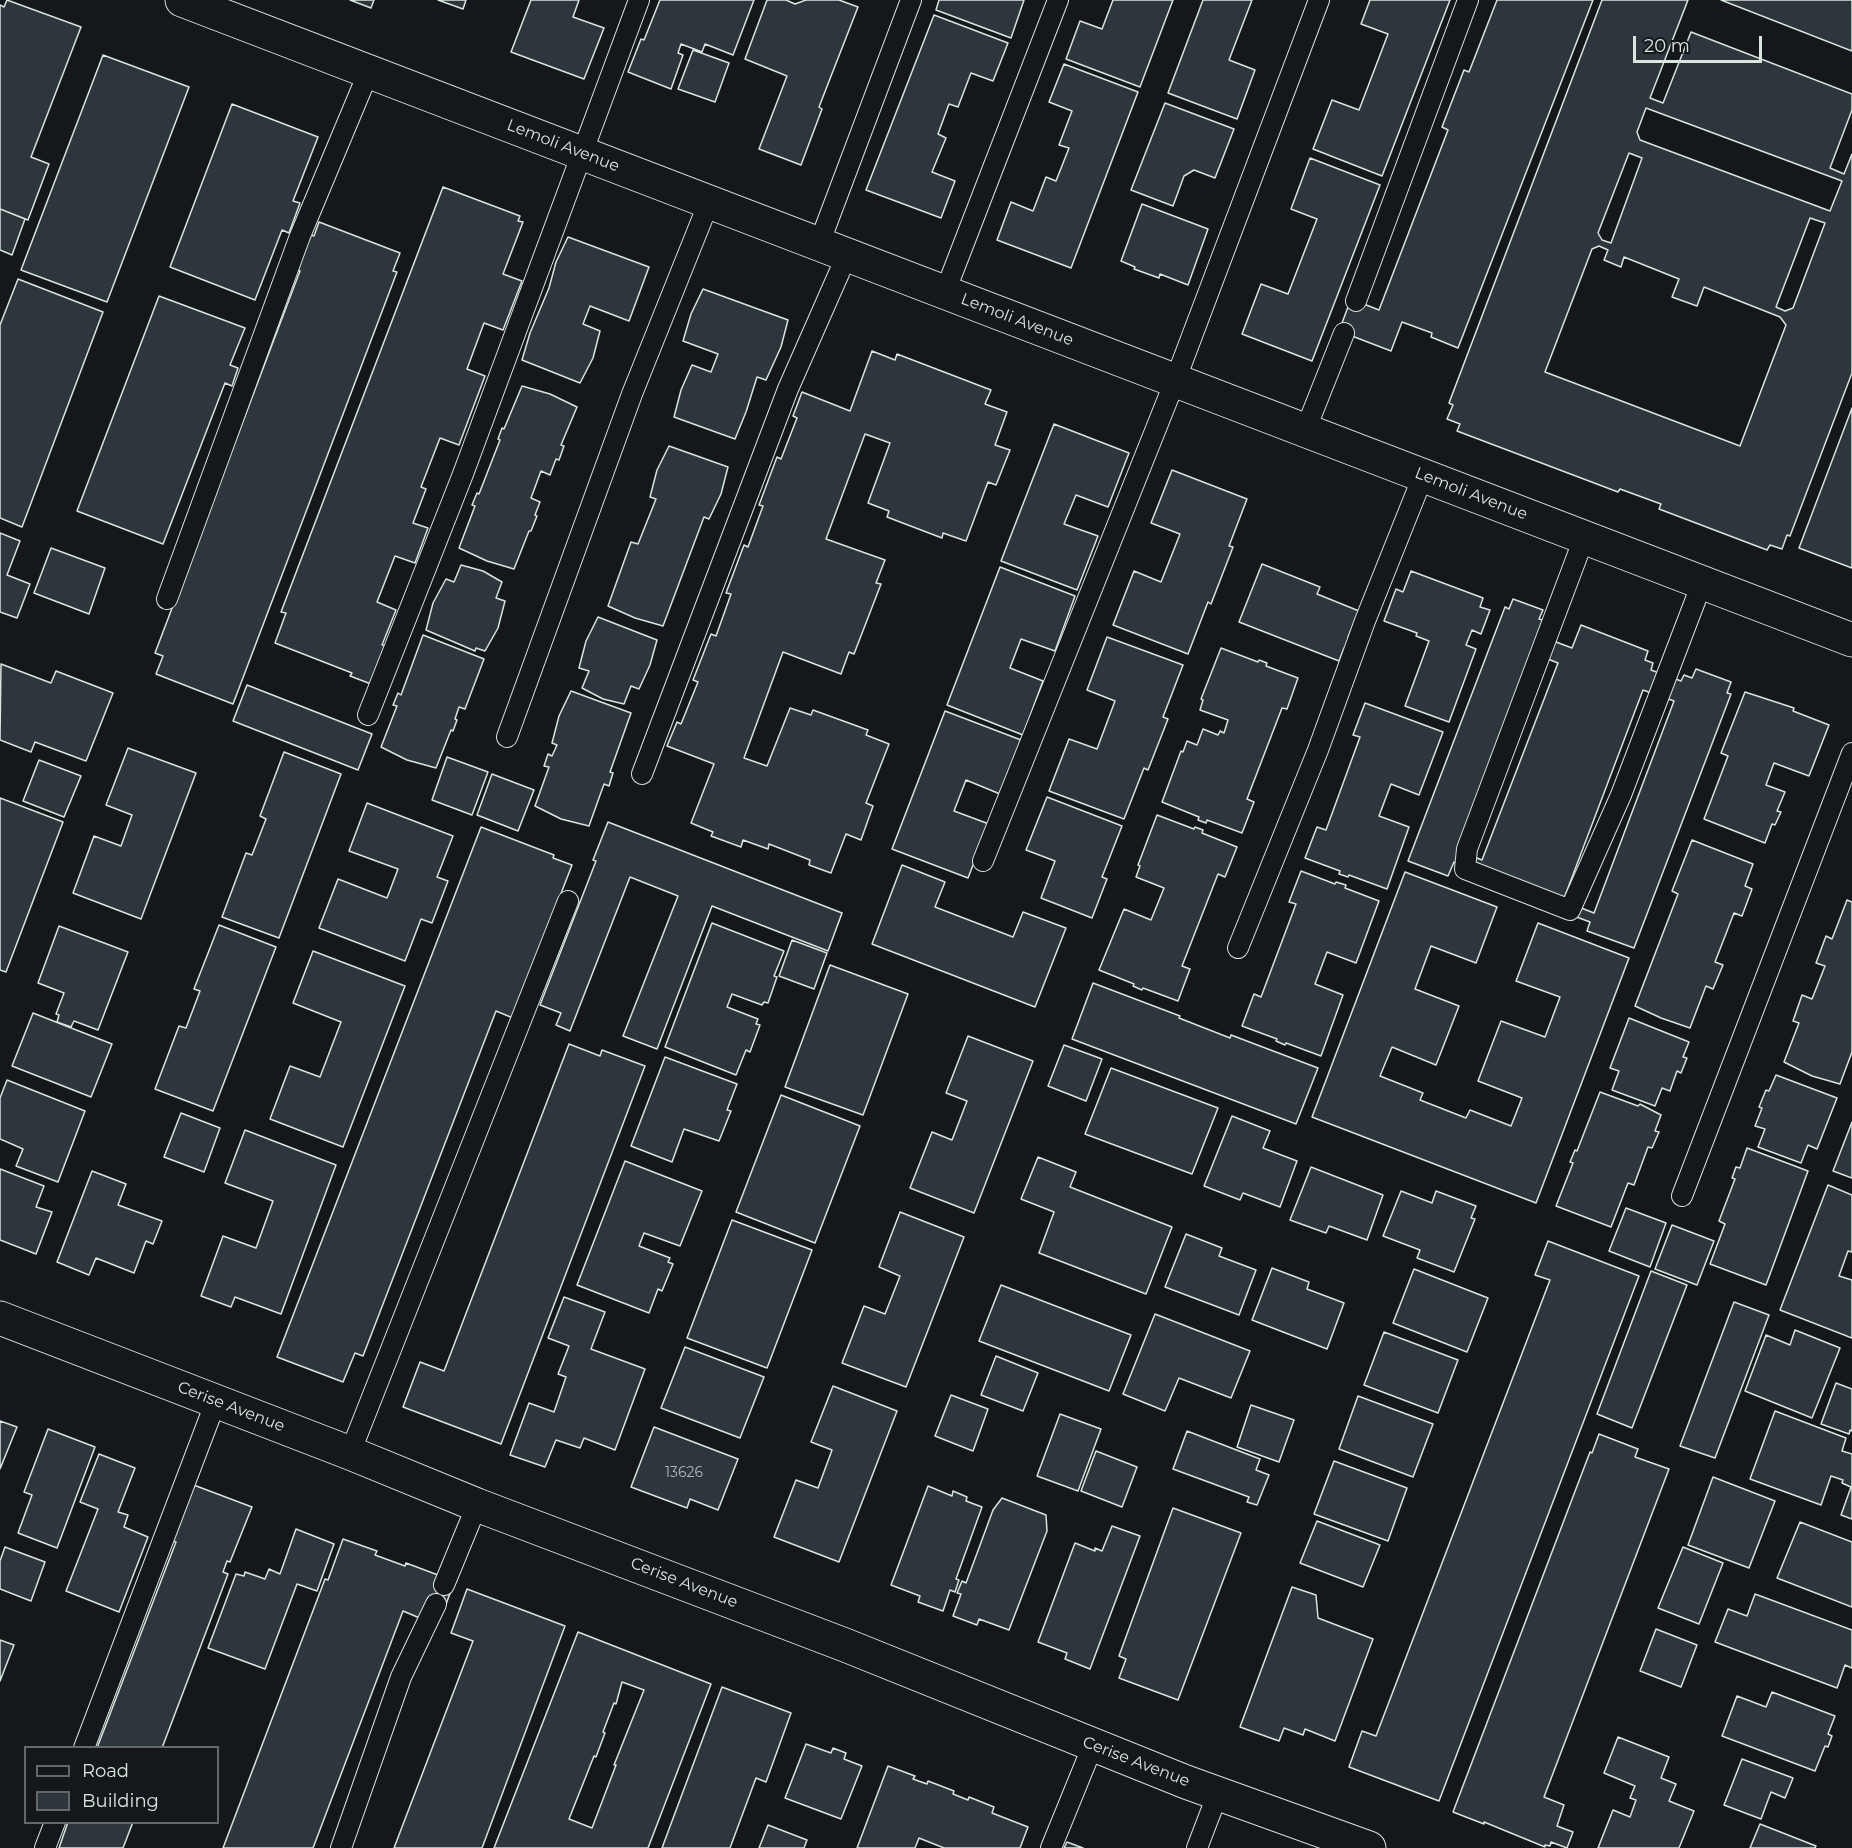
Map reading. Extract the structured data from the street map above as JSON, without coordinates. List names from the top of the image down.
{
  "streets": {
    "street": ["Lemoli Avenue", "Cerise Avenue"]
  },
  "house_numbers": ["13626"],
  "legend": ["Road", "Building"],
  "scale_bar": "20 m"
}
